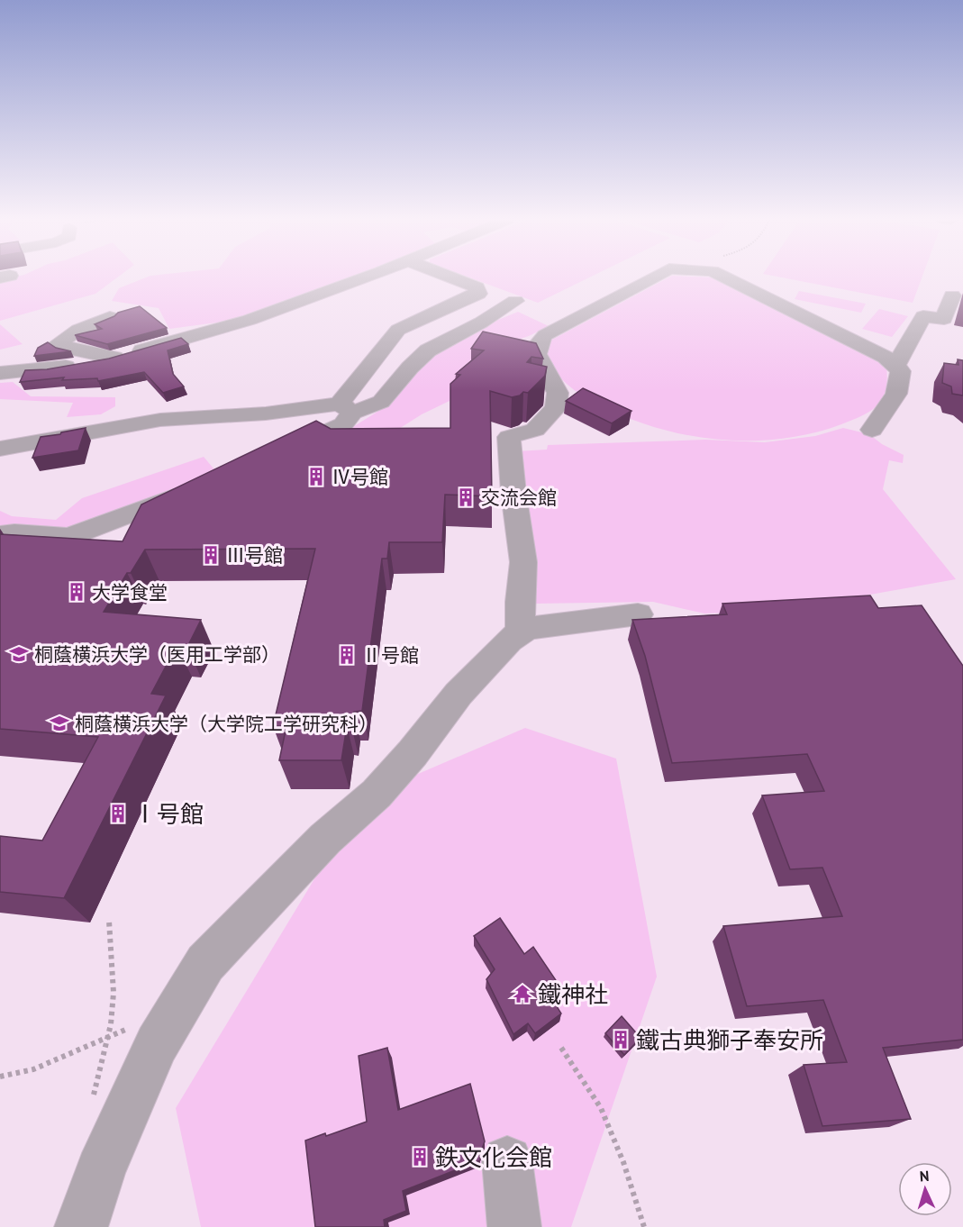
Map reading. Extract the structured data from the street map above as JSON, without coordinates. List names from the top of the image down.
{
  "places": {
    "building": [
      "Ⅳ号館",
      "交流会館",
      "Ⅲ号館",
      "大学食堂",
      "Ⅱ号館",
      "Ⅰ号館",
      "鐵古典獅子奉安所",
      "鉄文化会館"
    ],
    "school or university": ["桐蔭横浜大学（医用工学部）", "桐蔭横浜大学（大学院工学研究科）"],
    "temple": ["鐵神社"]
  },
  "north": "top"
}
